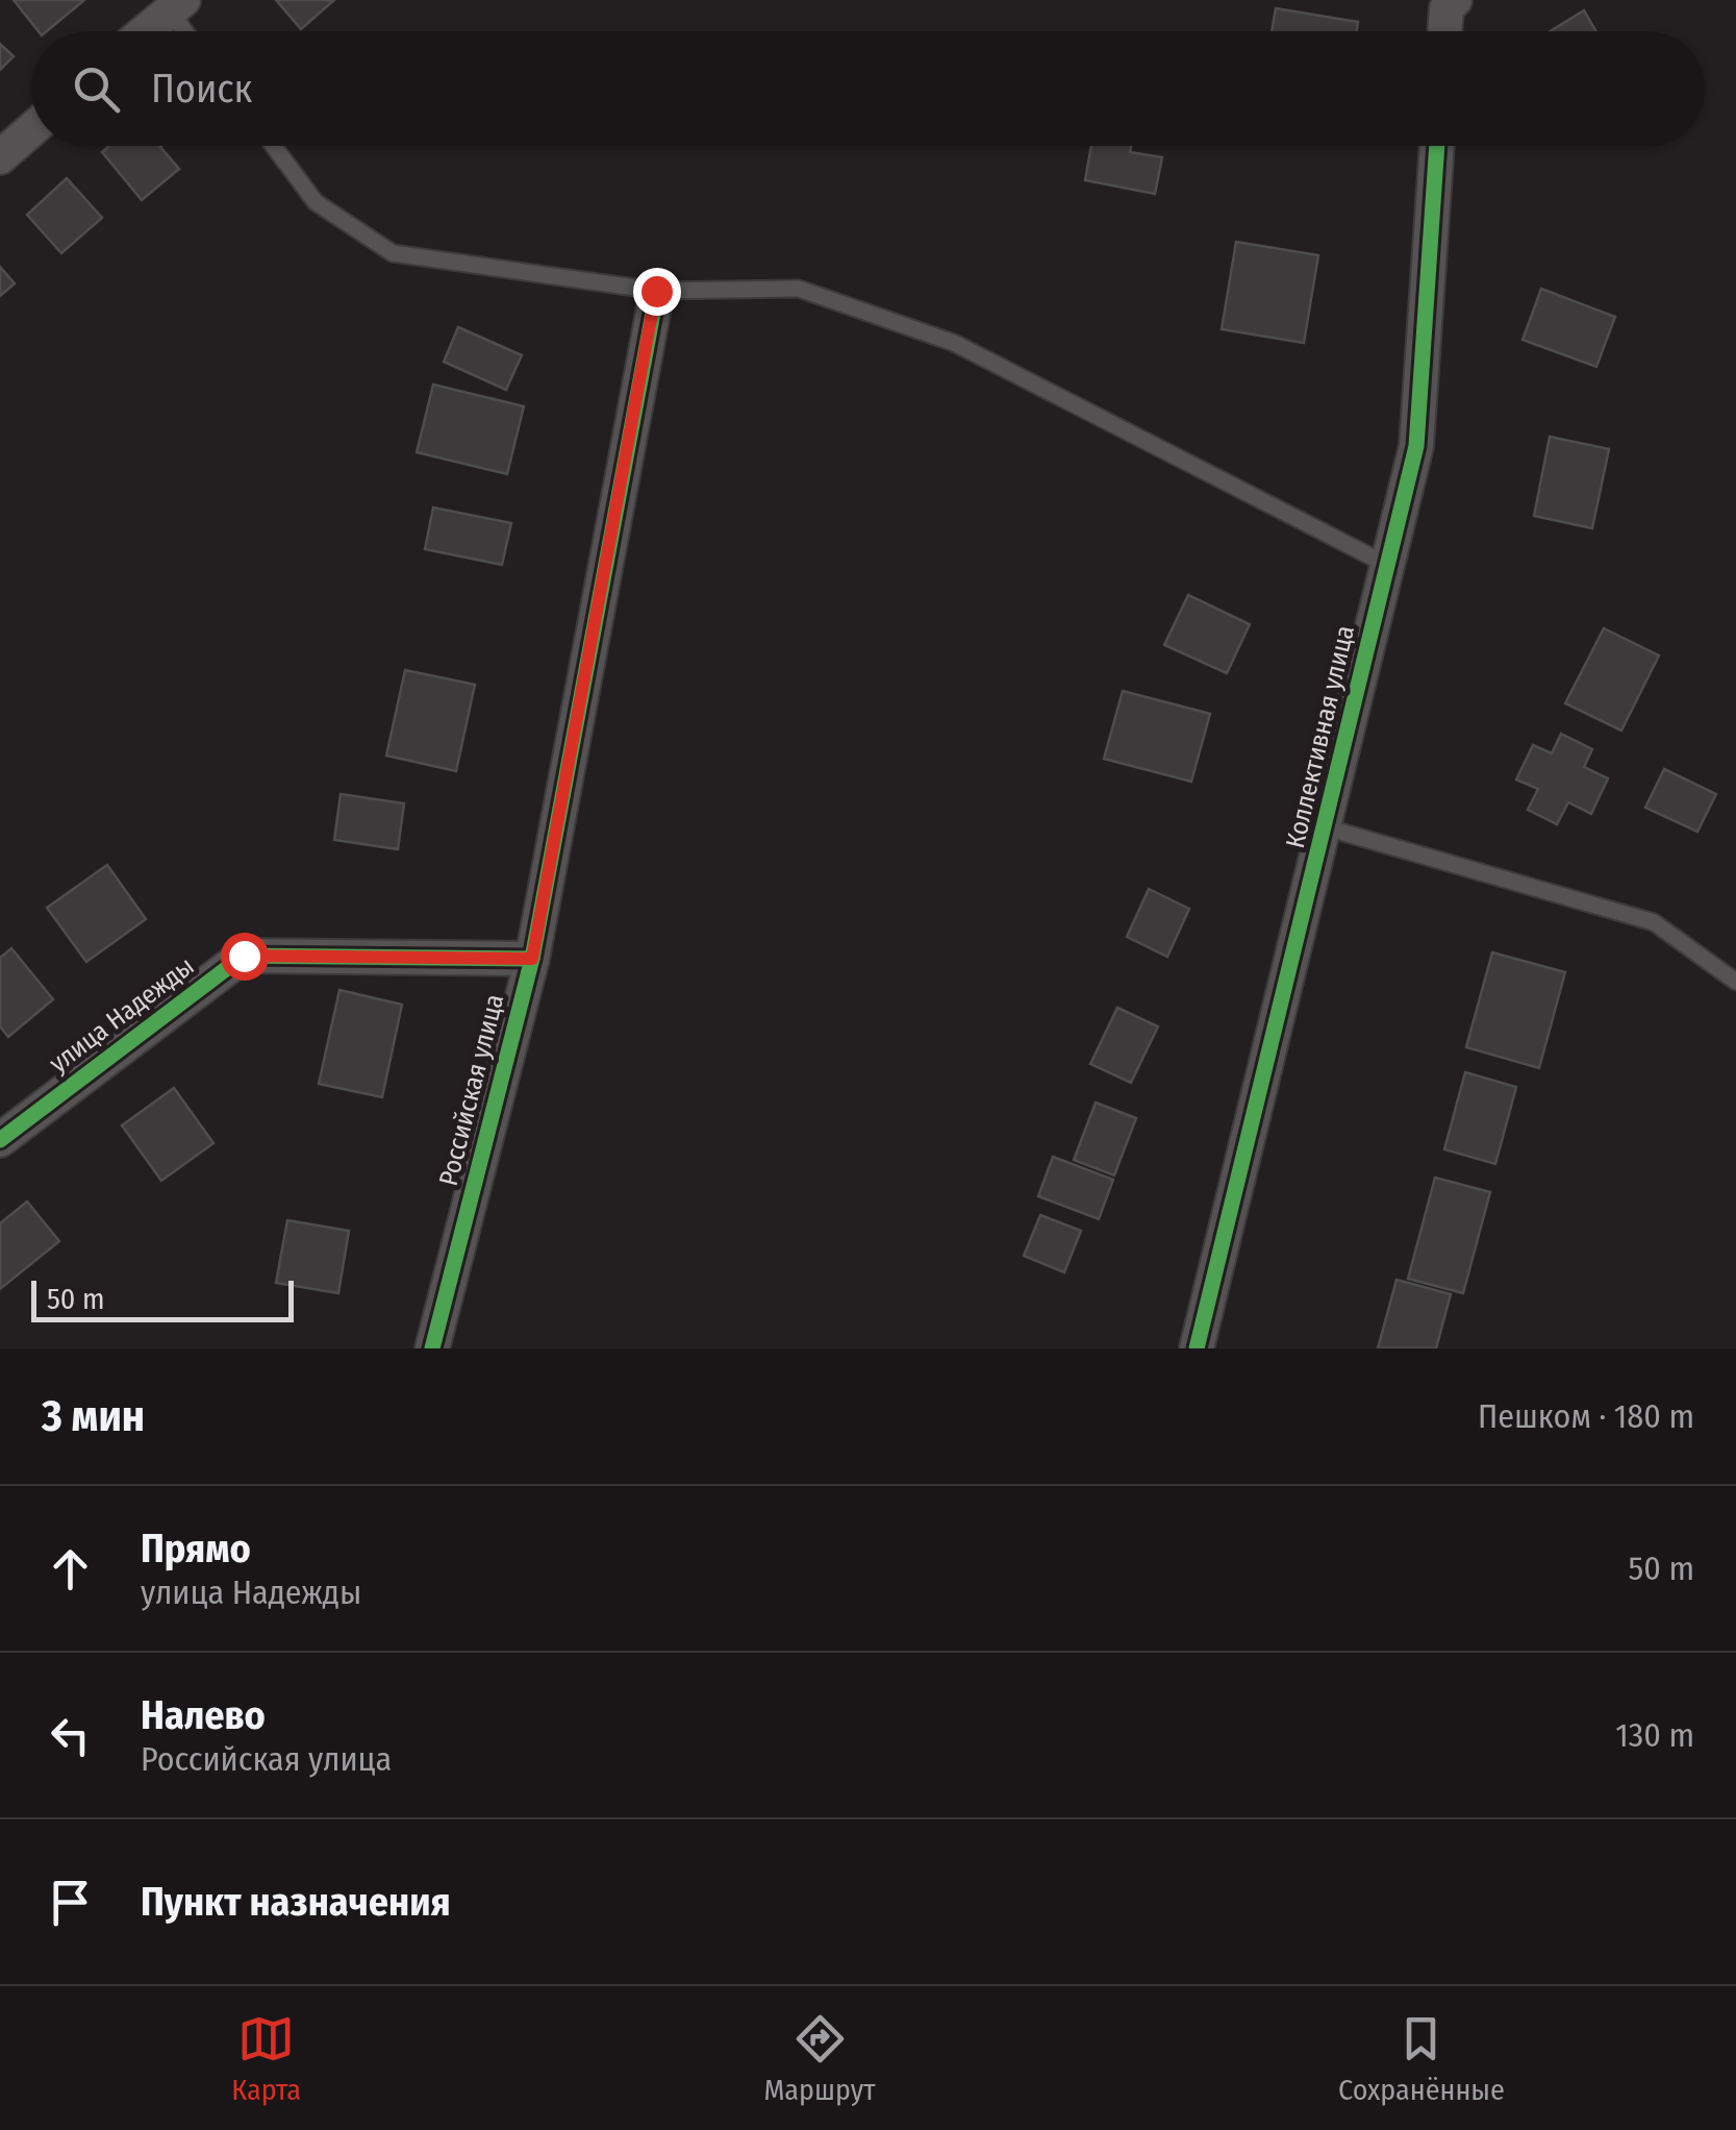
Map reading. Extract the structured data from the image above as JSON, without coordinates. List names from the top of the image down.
{
  "streets": {
    "street": ["Коллективная улица", "улица Надежды", "Российская улица"]
  },
  "crossings": [
    ["улица Надежды", "Российская улица"]
  ],
  "scale_bar": "50 m",
  "page": {
    "search": "Поиск",
    "scale": "50 m",
    "heading": ["3 мин", "Пешком · 180 m"],
    "list": [
      ["Прямо", "улица Надежды", "50 m"],
      ["Налево", "Российская улица", "130 m"],
      "Пункт назначения"
    ],
    "nav": ["Карта", "Маршрут", "Сохранённые"]
  }
}
